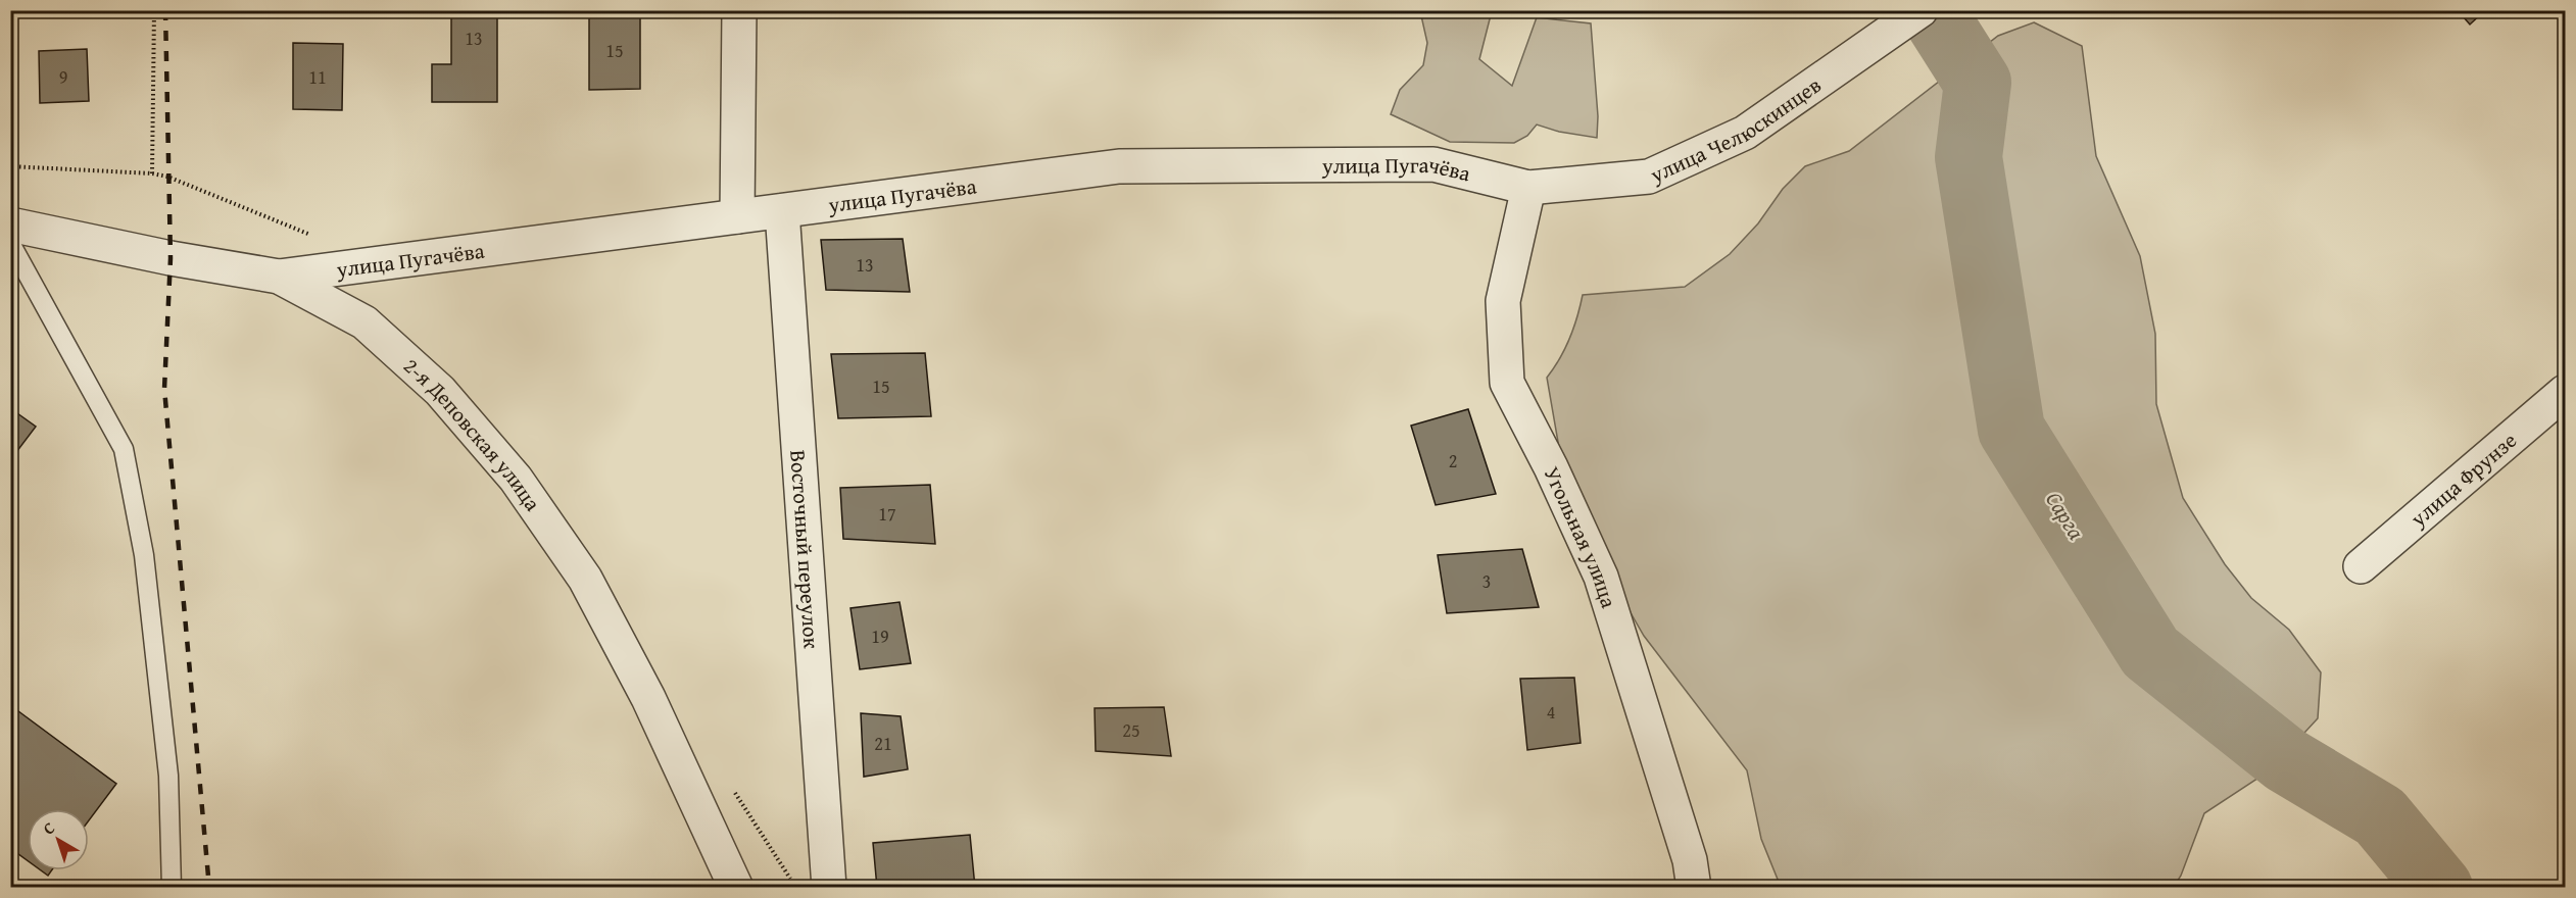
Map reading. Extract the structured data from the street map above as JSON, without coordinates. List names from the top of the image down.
{
  "streets": {
    "street": [
      "улица Челюскинцев",
      "улица Пугачёва",
      "2-я Деповская улица",
      "улица Фрунзе",
      "Угольная улица",
      "Восточный переулок"
    ]
  },
  "crossings": [
    ["улица Челюскинцев", "улица Пугачёва"],
    ["улица Челюскинцев", "Угольная улица"],
    ["улица Пугачёва", "2-я Деповская улица"],
    ["улица Пугачёва", "Угольная улица"],
    ["улица Пугачёва", "Восточный переулок"]
  ],
  "water": ["Сарга"],
  "house_numbers": [
    "13",
    "15",
    "9",
    "11",
    "13",
    "15",
    "2",
    "17",
    "3",
    "19",
    "4",
    "25",
    "21"
  ],
  "north": "top left"
}
